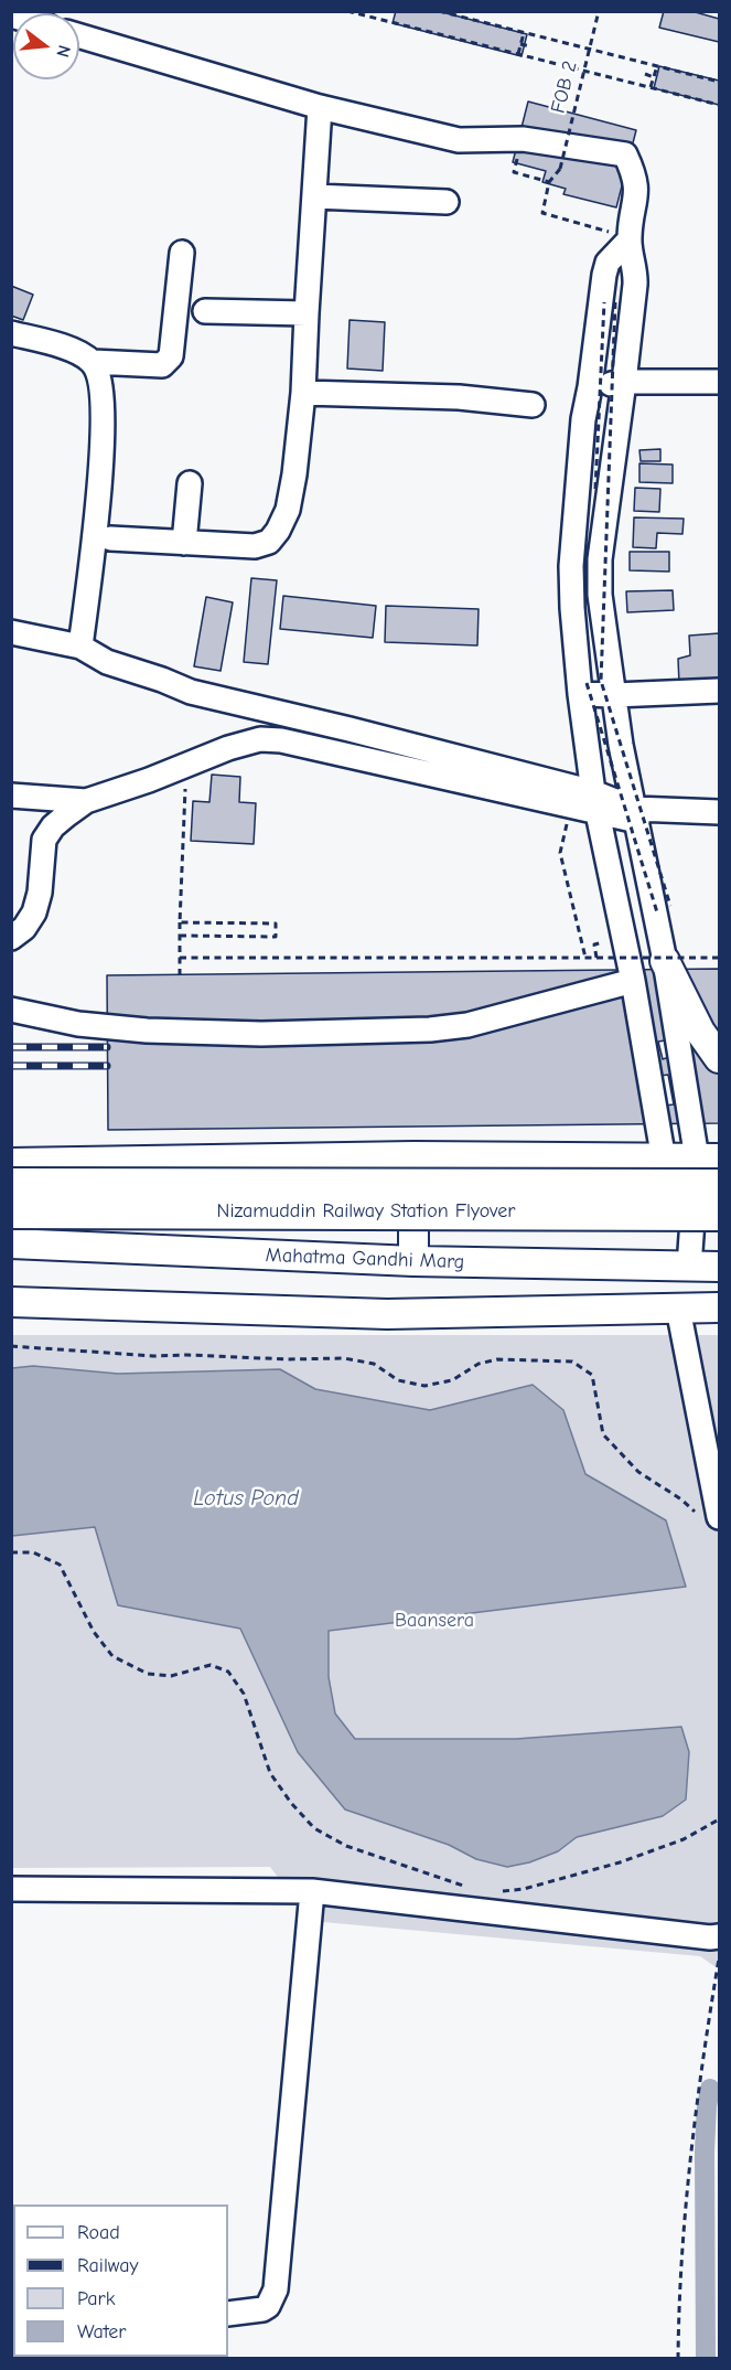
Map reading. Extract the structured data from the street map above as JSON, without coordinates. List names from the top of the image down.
{
  "streets": {
    "highway": ["Nizamuddin Railway Station Flyover"],
    "main road": ["Mahatma Gandhi Marg"],
    "path": ["FOB 2"]
  },
  "water": ["Lotus Pond"],
  "parks": ["Baansera"],
  "legend": [
    "Road",
    "Railway",
    "Park",
    "Water"
  ],
  "north": "right"
}
